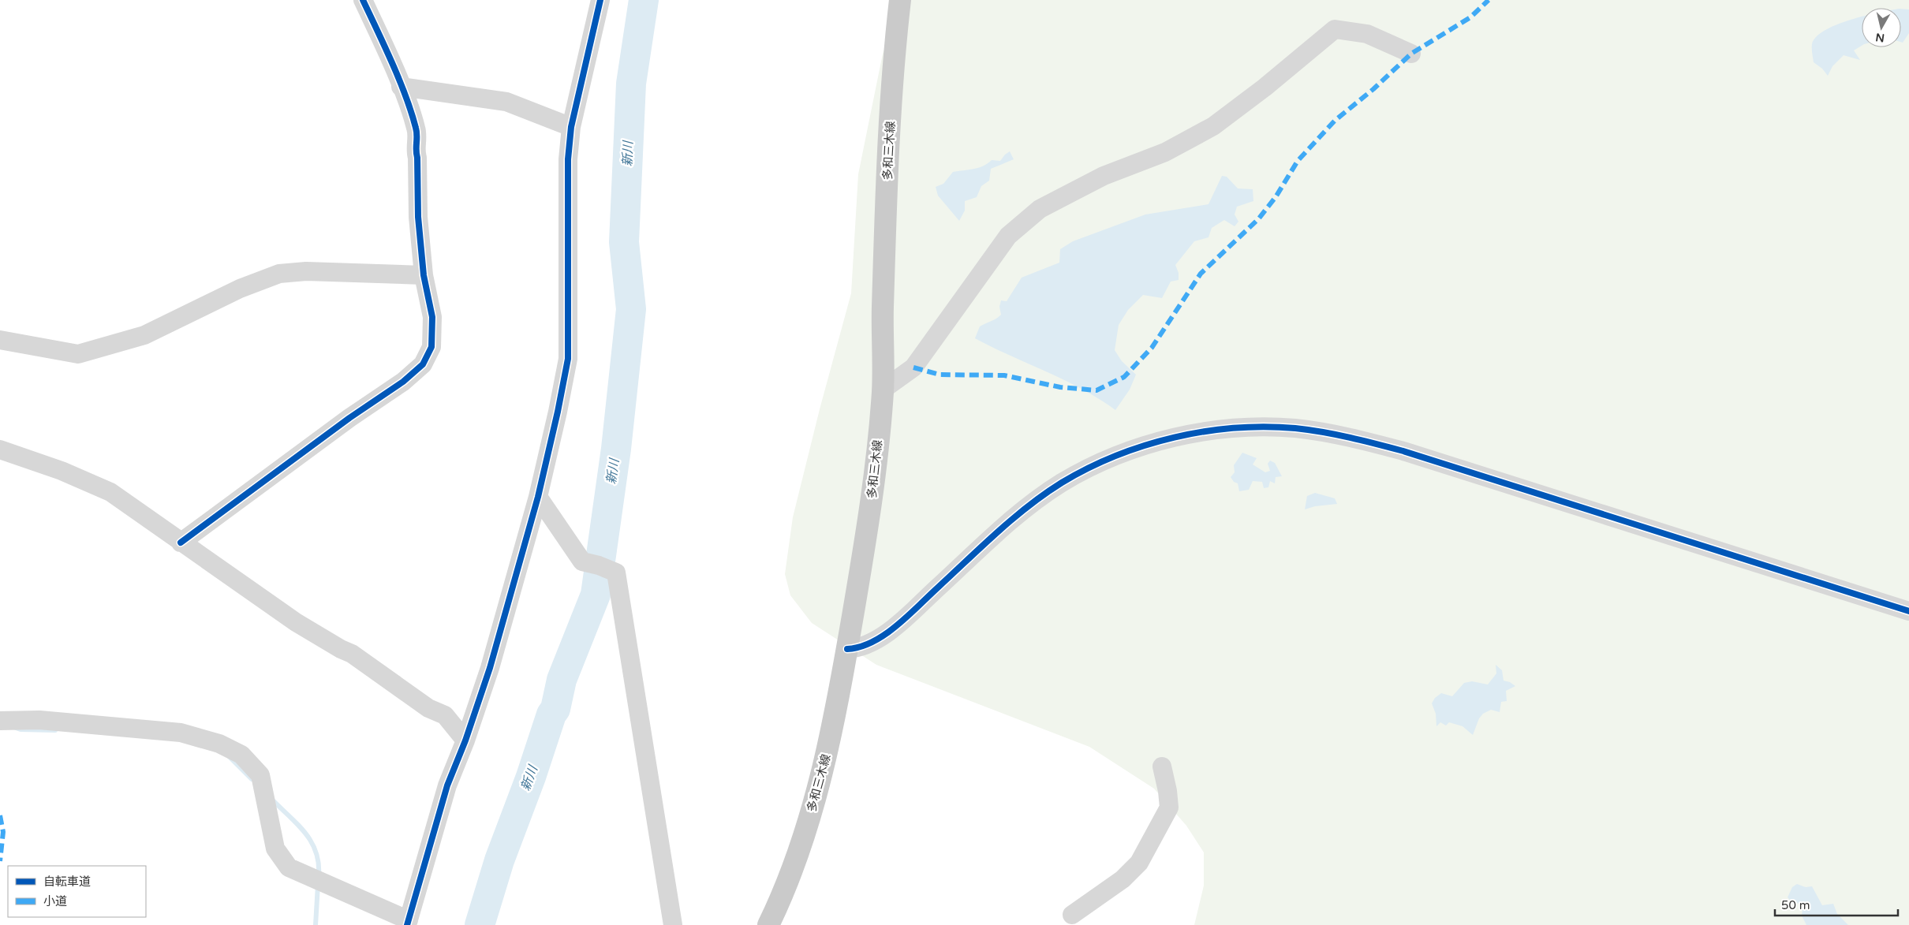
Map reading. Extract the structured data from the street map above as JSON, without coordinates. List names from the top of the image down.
{
  "streets": {
    "main road": ["多和三木線"]
  },
  "water": ["新川"],
  "legend": ["自転車道", "小道"],
  "scale_bar": "50 m",
  "north": "bottom"
}
